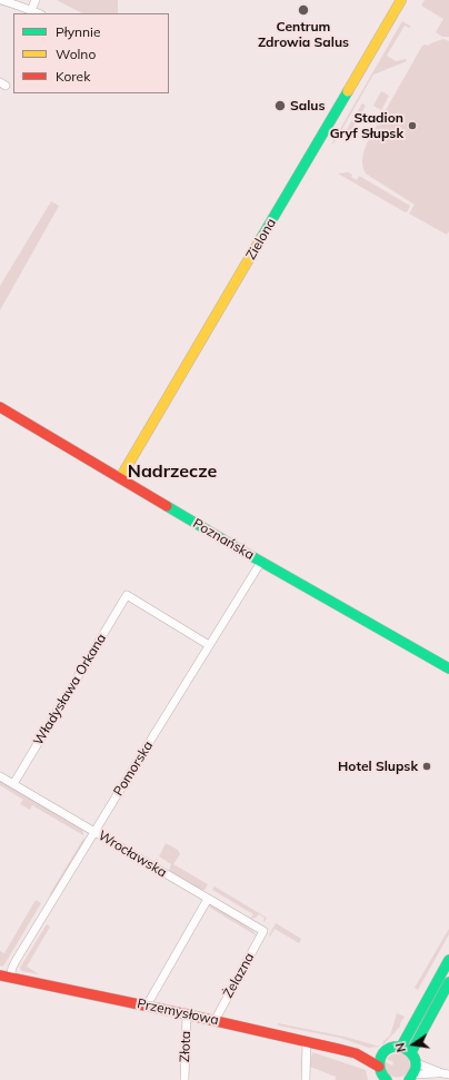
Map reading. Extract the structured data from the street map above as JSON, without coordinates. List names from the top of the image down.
{
  "streets": {
    "street": [
      "Zielona",
      "Poznańska",
      "Władysława Orkana",
      "Pomorska",
      "Wrocławska",
      "Żelazna",
      "Przemysłowa",
      "Złota"
    ]
  },
  "crossings": [
    ["Zielona", "Poznańska"],
    ["Poznańska", "Pomorska"],
    ["Władysława Orkana", "Pomorska"],
    ["Władysława Orkana", "Wrocławska"],
    ["Pomorska", "Wrocławska"],
    ["Pomorska", "Przemysłowa"],
    ["Wrocławska", "Żelazna"],
    ["Żelazna", "Przemysłowa"],
    ["Przemysłowa", "Złota"]
  ],
  "districts": ["Nadrzecze"],
  "places": [
    "Centrum Zdrowia Salus",
    "Salus",
    "Stadion Gryf Słupsk",
    "Hotel Slupsk"
  ],
  "legend": ["Płynnie", "Wolno", "Korek"],
  "north": "left"
}
